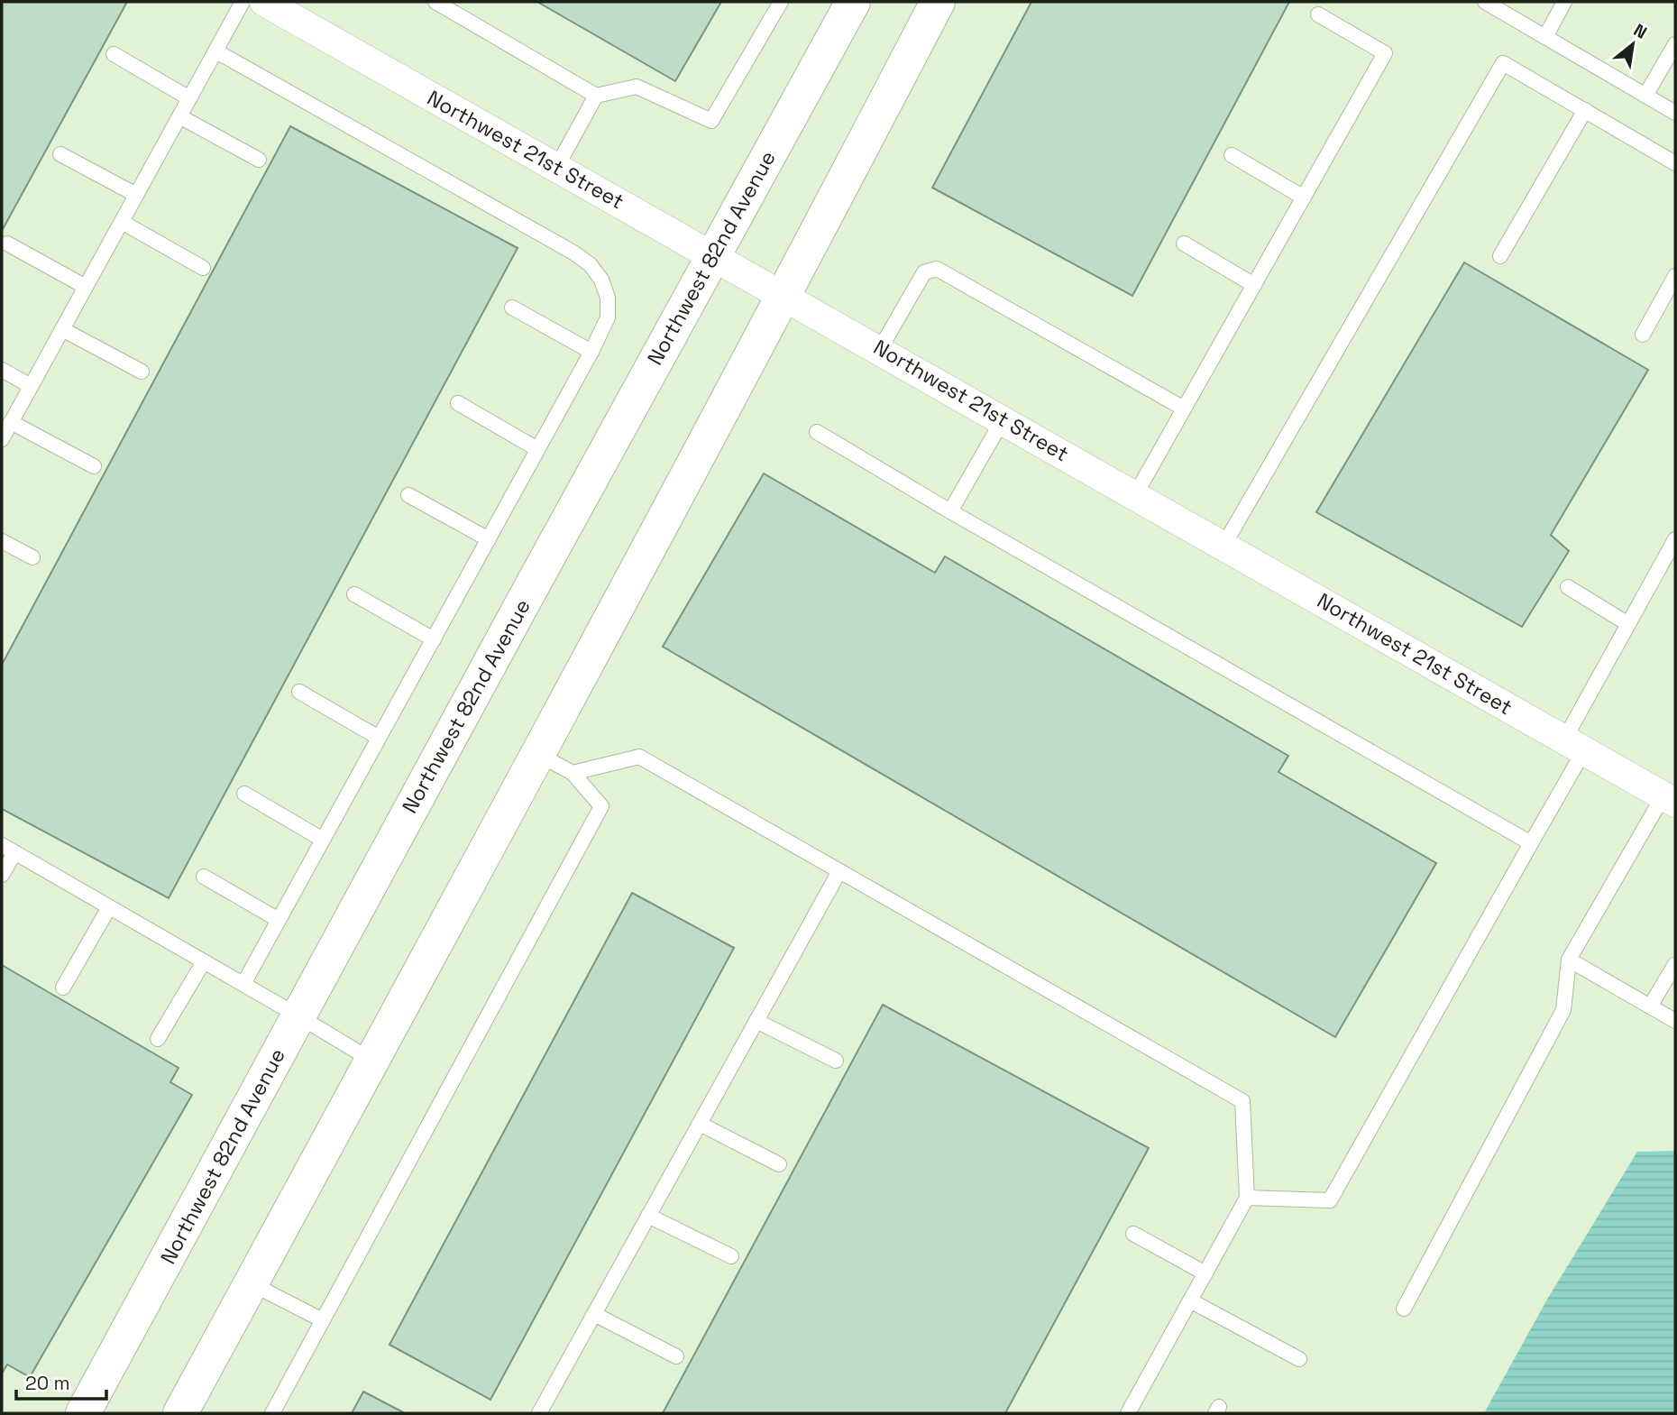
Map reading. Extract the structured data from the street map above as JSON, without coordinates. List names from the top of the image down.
{
  "streets": {
    "street": ["Northwest 21st Street", "Northwest 82nd Avenue"]
  },
  "crossings": [
    ["Northwest 21st Street", "Northwest 82nd Avenue"]
  ],
  "scale_bar": "20 m",
  "north": "top right"
}
